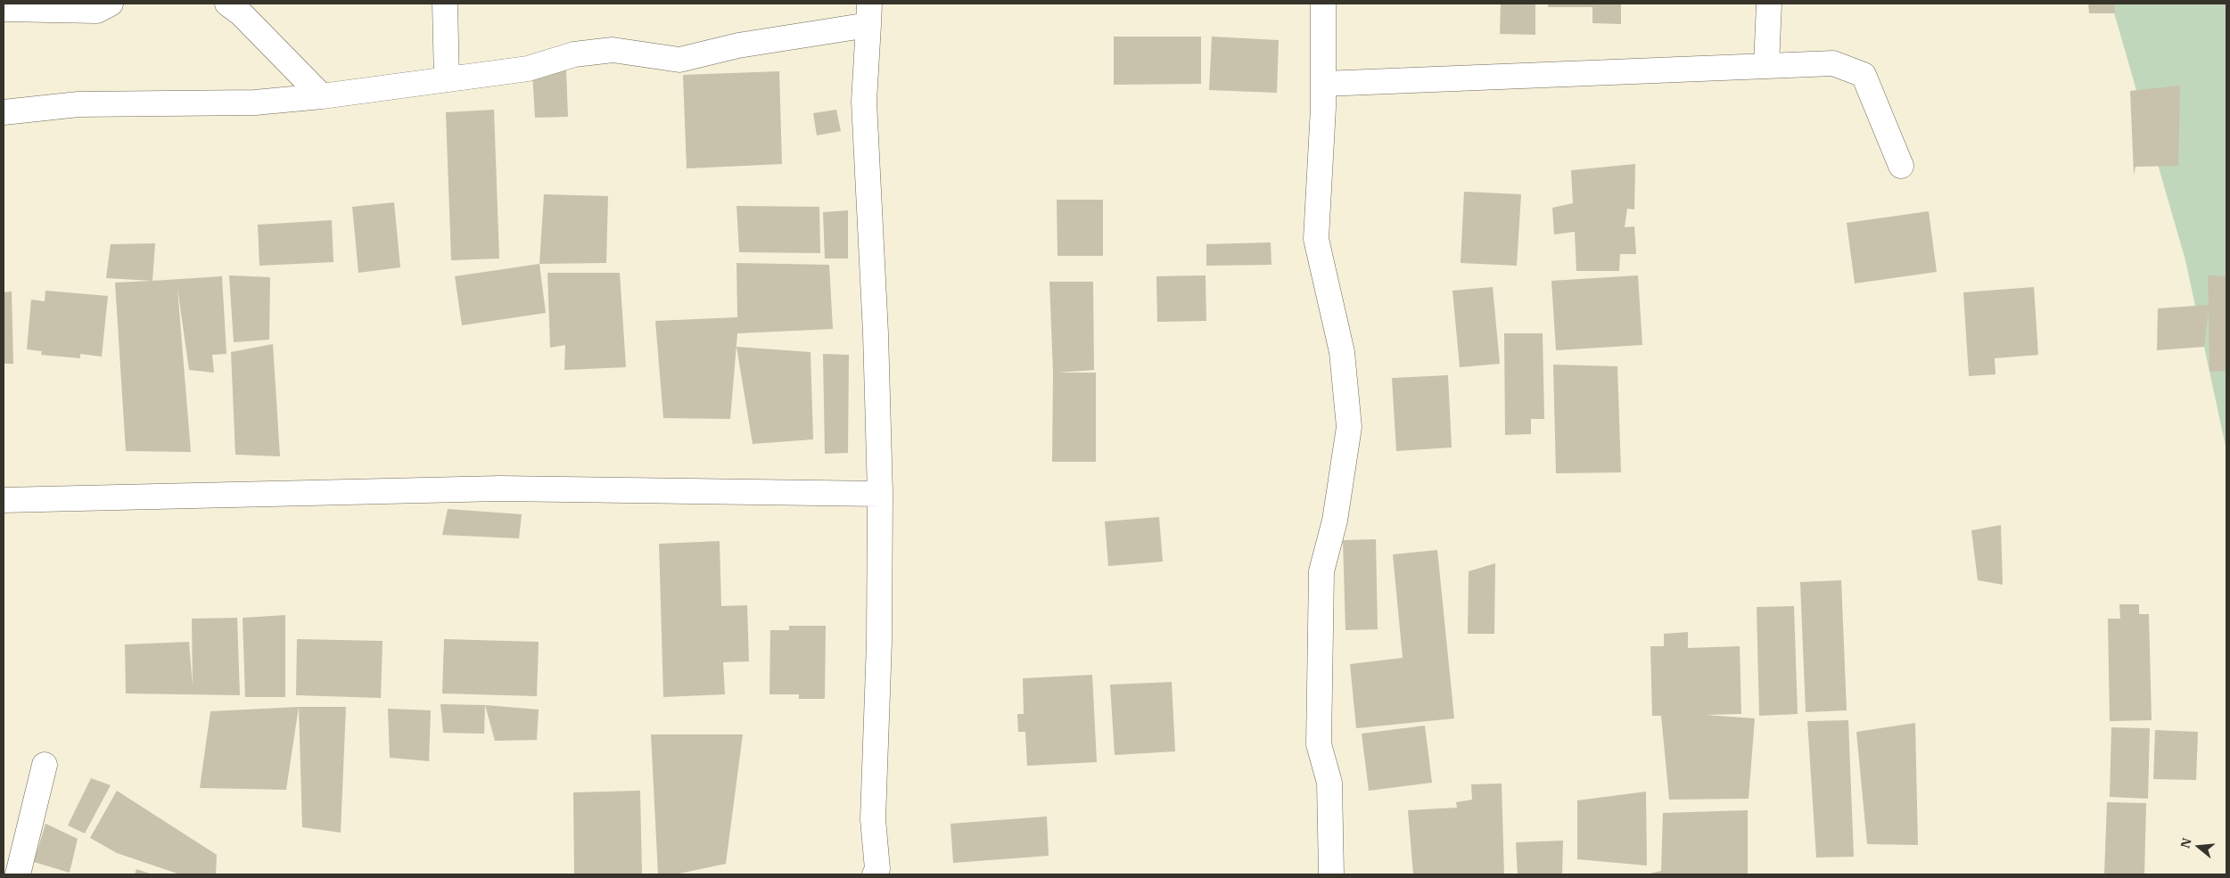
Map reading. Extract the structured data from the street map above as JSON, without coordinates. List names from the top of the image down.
{
  "north": "left"
}
